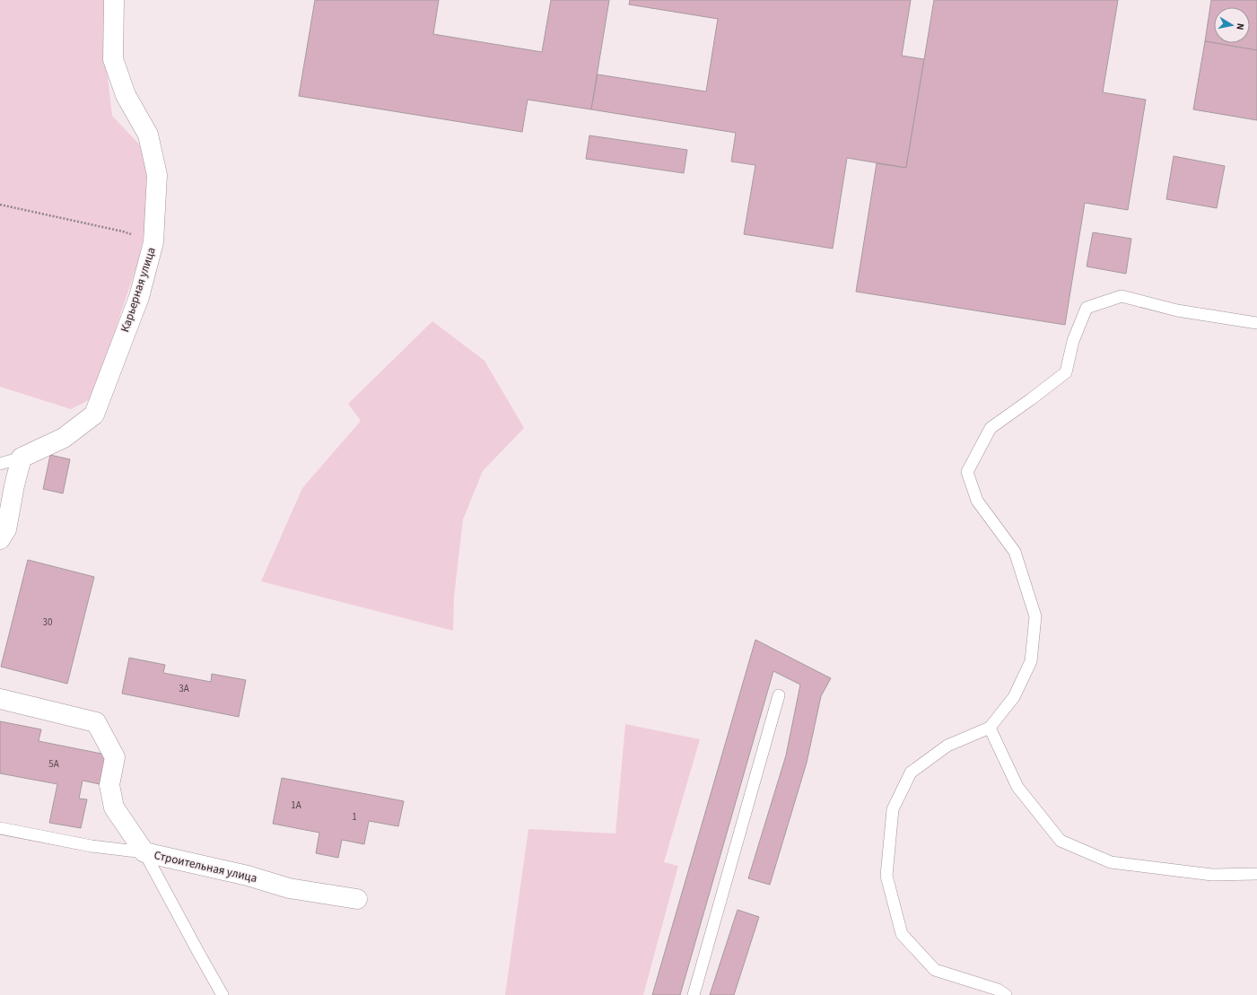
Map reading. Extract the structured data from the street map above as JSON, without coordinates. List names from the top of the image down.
{
  "streets": {
    "street": ["Карьерная улица", "Строительная улица"]
  },
  "house_numbers": [
    "30",
    "3А",
    "5А",
    "1А",
    "1"
  ],
  "north": "right"
}
